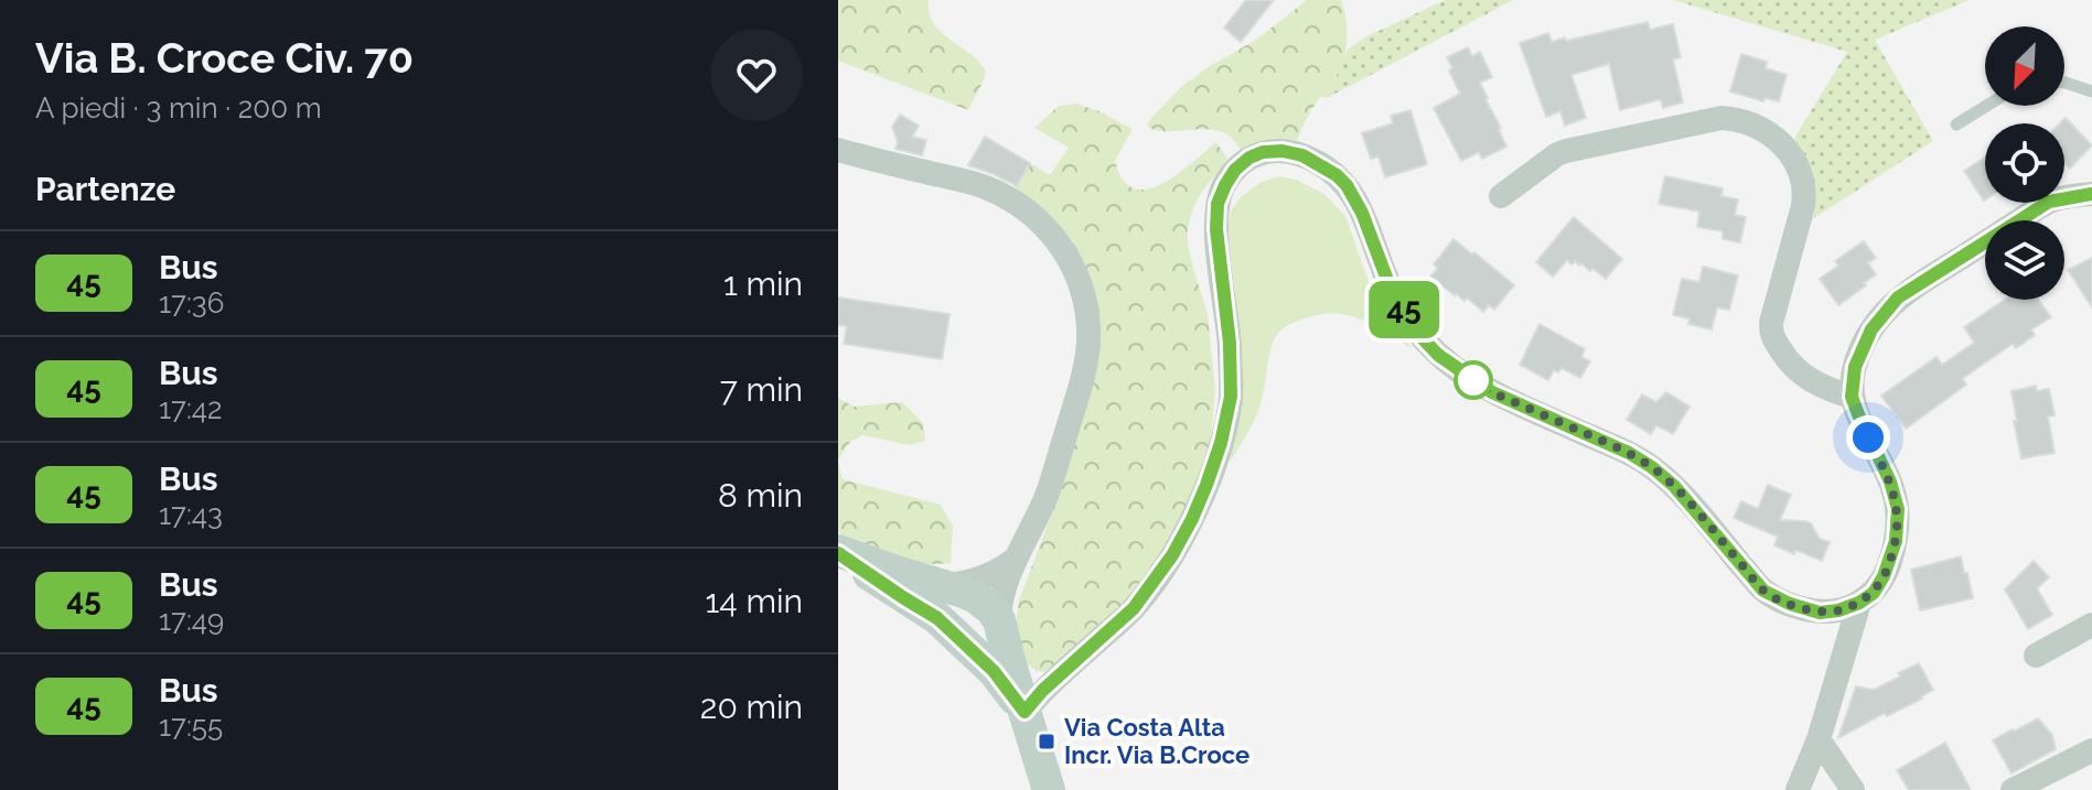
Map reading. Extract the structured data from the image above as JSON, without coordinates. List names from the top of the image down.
{
  "places": {
    "transit": ["Via Costa Alta Incr. Via B.Croce"]
  },
  "lines": ["bus line 45"],
  "north": "bottom left",
  "page": {
    "heading": [
      ["Via B. Croce Civ. 70", "A piedi · 3 min · 200 m"],
      "Partenze"
    ],
    "on_map": "45",
    "list": [
      {
        "mark": "45",
        "name": "Bus",
        "note": "17:36",
        "value": "1 min"
      },
      {
        "mark": "45",
        "name": "Bus",
        "note": "17:42",
        "value": "7 min"
      },
      {
        "mark": "45",
        "name": "Bus",
        "note": "17:43",
        "value": "8 min"
      },
      {
        "mark": "45",
        "name": "Bus",
        "note": "17:49",
        "value": "14 min"
      },
      {
        "mark": "45",
        "name": "Bus",
        "note": "17:55",
        "value": "20 min"
      }
    ]
  }
}
